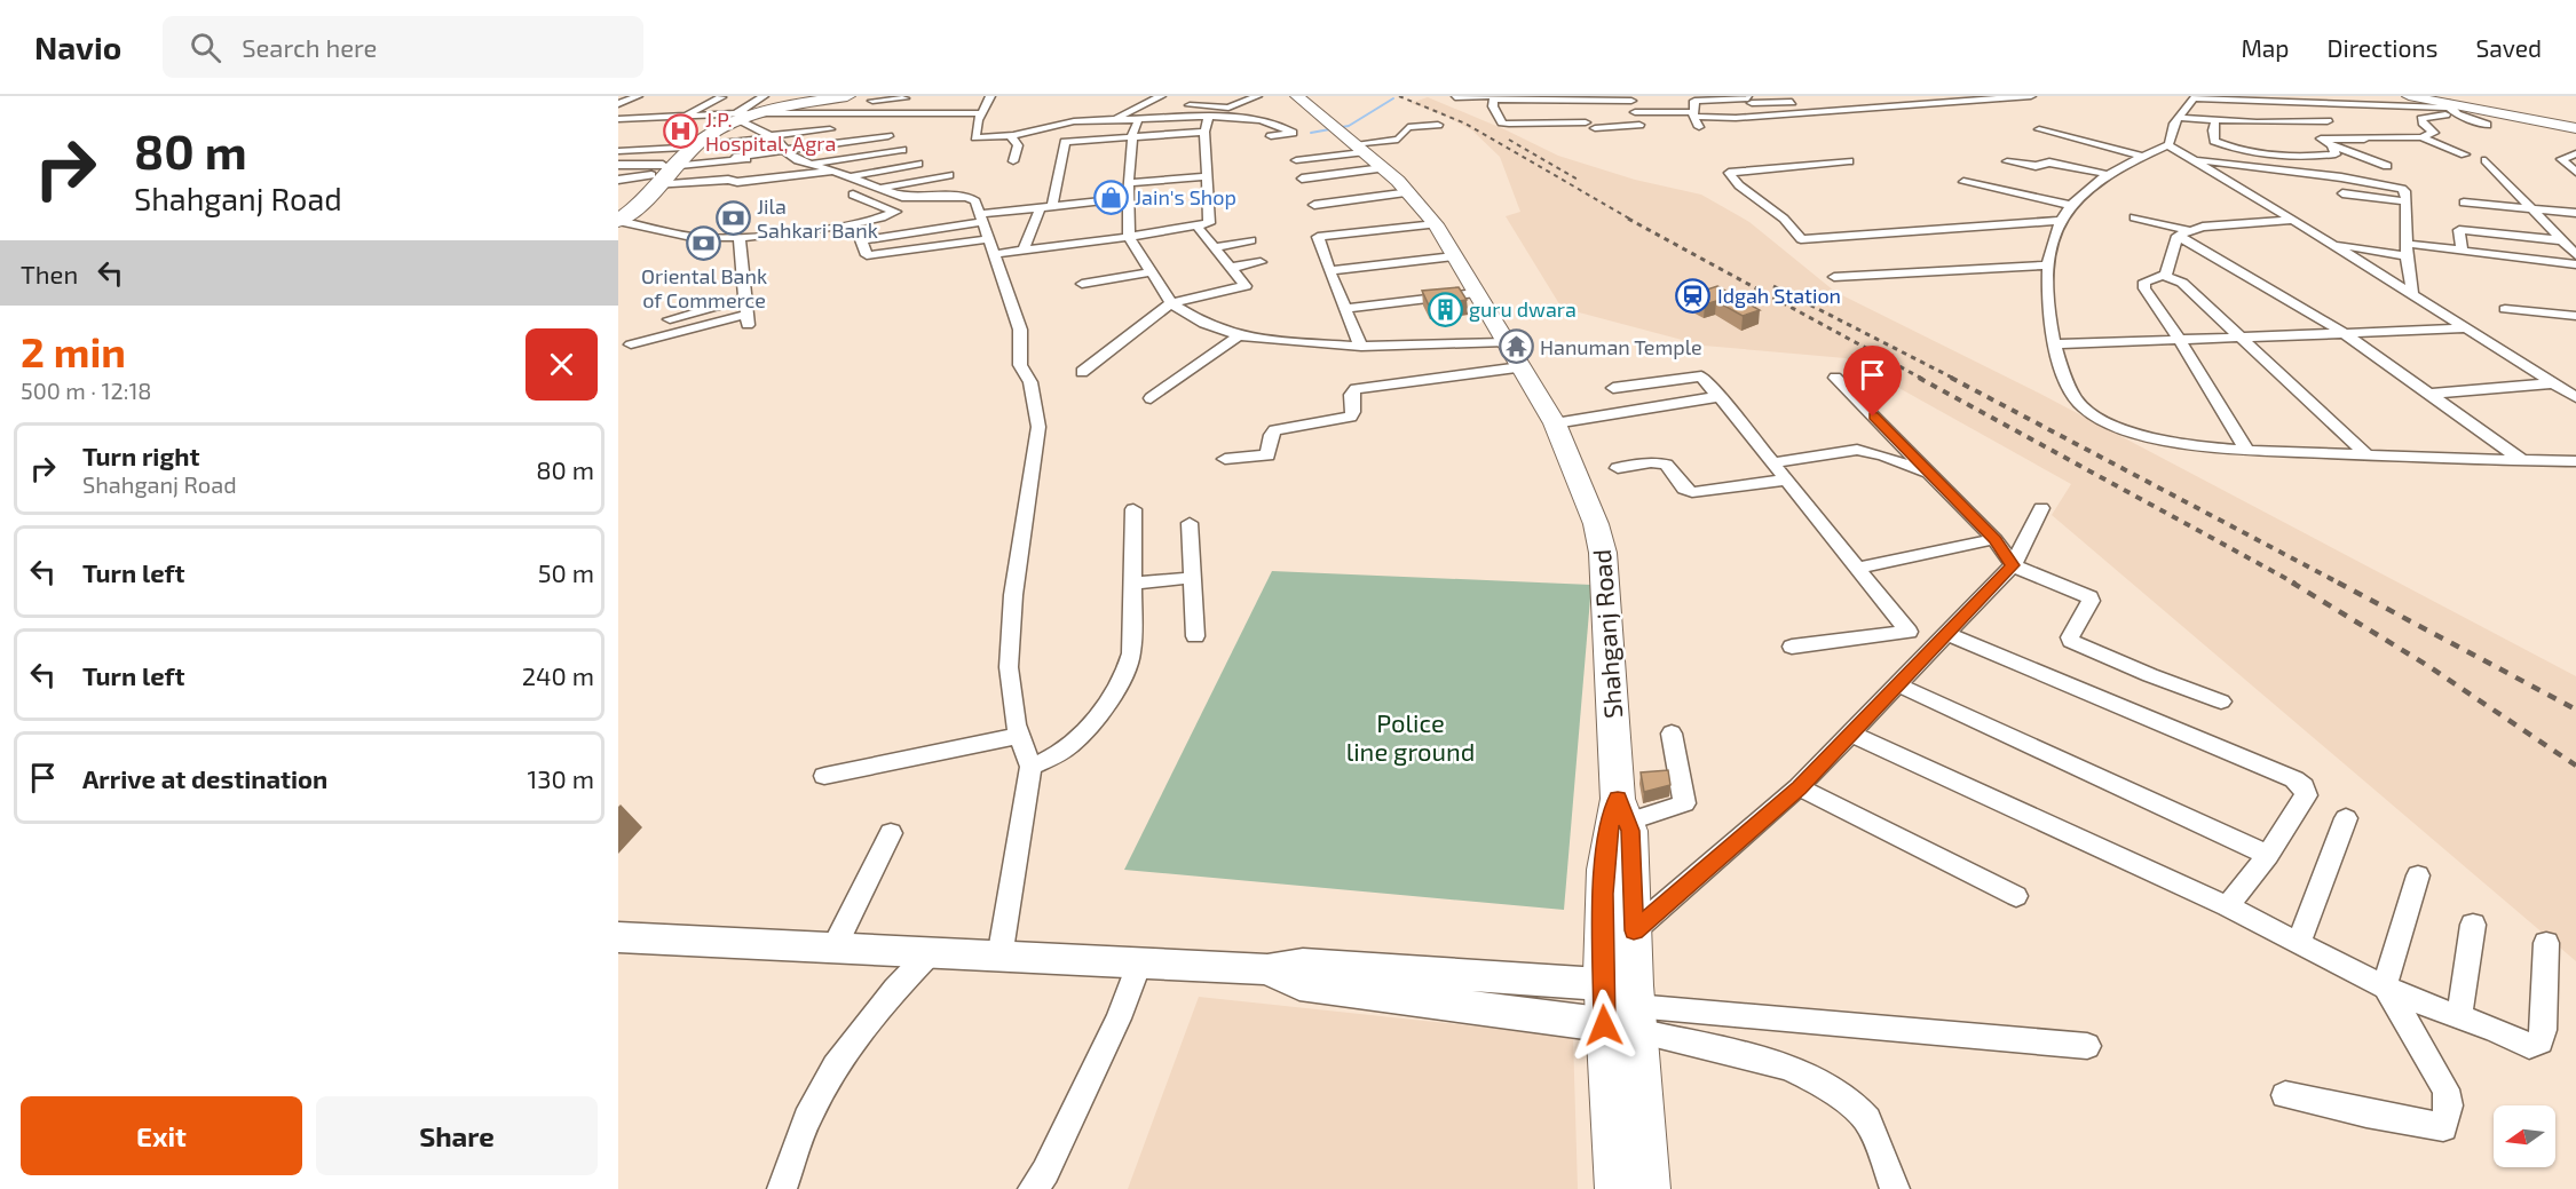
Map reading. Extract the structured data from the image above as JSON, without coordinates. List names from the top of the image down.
{
  "streets": {
    "main road": ["Shahganj Road"]
  },
  "parks": ["Police line ground"],
  "places": {
    "hospital": ["J.P. Hospital, Agra"],
    "shop": ["Jain's Shop"],
    "bank": ["Jila Sahkari Bank", "Oriental Bank of Commerce"],
    "station": ["Idgah Station"],
    "building": ["guru dwara"],
    "temple": ["Hanuman Temple"]
  },
  "north": "left",
  "page": {
    "header": "Navio",
    "search": "Search here",
    "nav": ["Map", "Directions", "Saved"],
    "turn": ["80 m", "Shahganj Road"],
    "then": "Then",
    "heading": ["2 min", "500 m · 12:18"],
    "list": [
      {
        "name": "Turn right",
        "note": "Shahganj Road",
        "value": "80 m"
      },
      {
        "name": "Turn left",
        "value": "50 m"
      },
      {
        "name": "Turn left",
        "value": "240 m"
      },
      {
        "name": "Arrive at destination",
        "value": "130 m"
      }
    ],
    "buttons": ["Exit", "Share"]
  }
}
